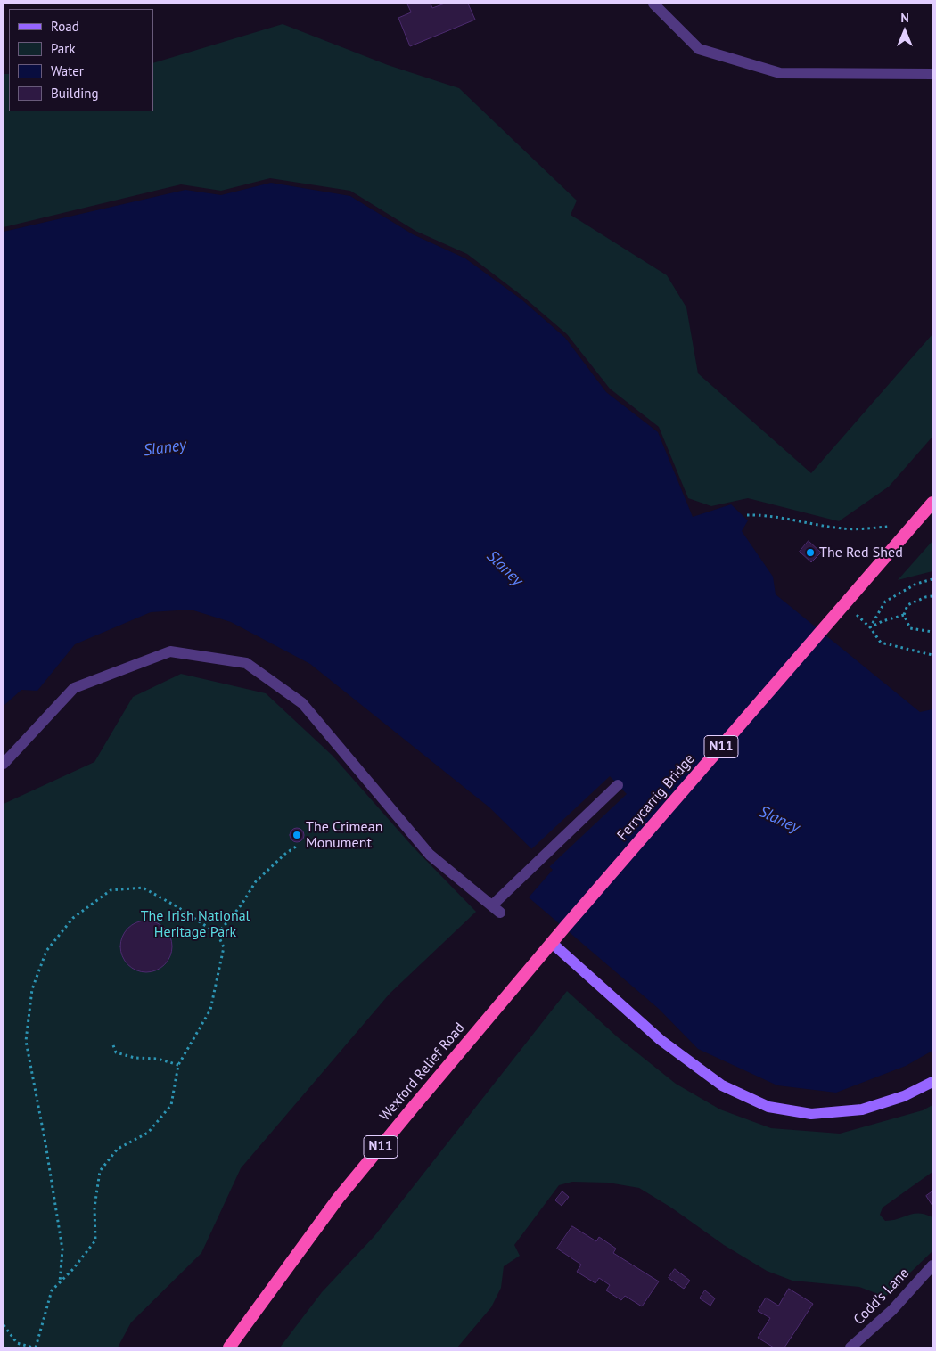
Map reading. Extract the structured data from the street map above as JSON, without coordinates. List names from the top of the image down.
{
  "streets": {
    "highway": ["N11", "Ferrycarrig Bridge", "Wexford Relief Road"],
    "street": ["Codd's Lane"]
  },
  "crossings": [
    ["N11", "Ferrycarrig Bridge"],
    ["Ferrycarrig Bridge", "Wexford Relief Road"]
  ],
  "water": ["Slaney"],
  "parks": ["The Irish National Heritage Park"],
  "places": ["The Red Shed", "The Crimean Monument"],
  "legend": [
    "Road",
    "Park",
    "Water",
    "Building"
  ],
  "north": "top"
}
